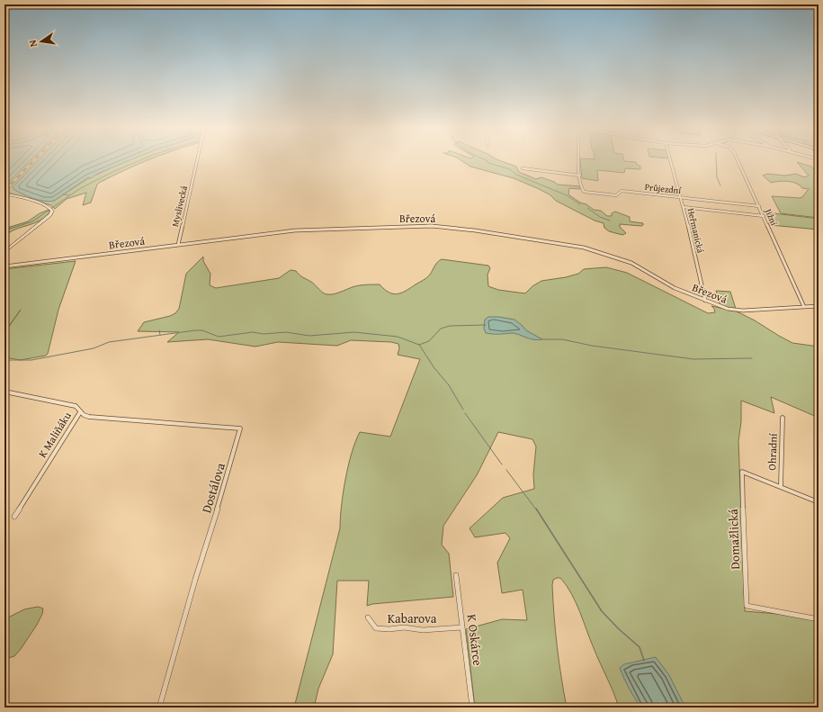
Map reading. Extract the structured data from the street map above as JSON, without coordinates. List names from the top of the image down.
{
  "streets": {
    "street": [
      "Průjezdní",
      "Myslivecká",
      "Jižní",
      "Březová",
      "Heřmanická",
      "K Maliňáku",
      "Ohradní",
      "Dostálova",
      "Domažlická",
      "Kabarova",
      "K Oskárce"
    ]
  },
  "crossings": [
    ["Průjezdní", "Jižní"],
    ["Průjezdní", "Heřmanická"],
    ["Myslivecká", "Březová"],
    ["Jižní", "Březová"],
    ["Březová", "Heřmanická"],
    ["K Maliňáku", "Dostálova"],
    ["Ohradní", "Domažlická"],
    ["Kabarova", "K Oskárce"]
  ],
  "north": "left"
}
